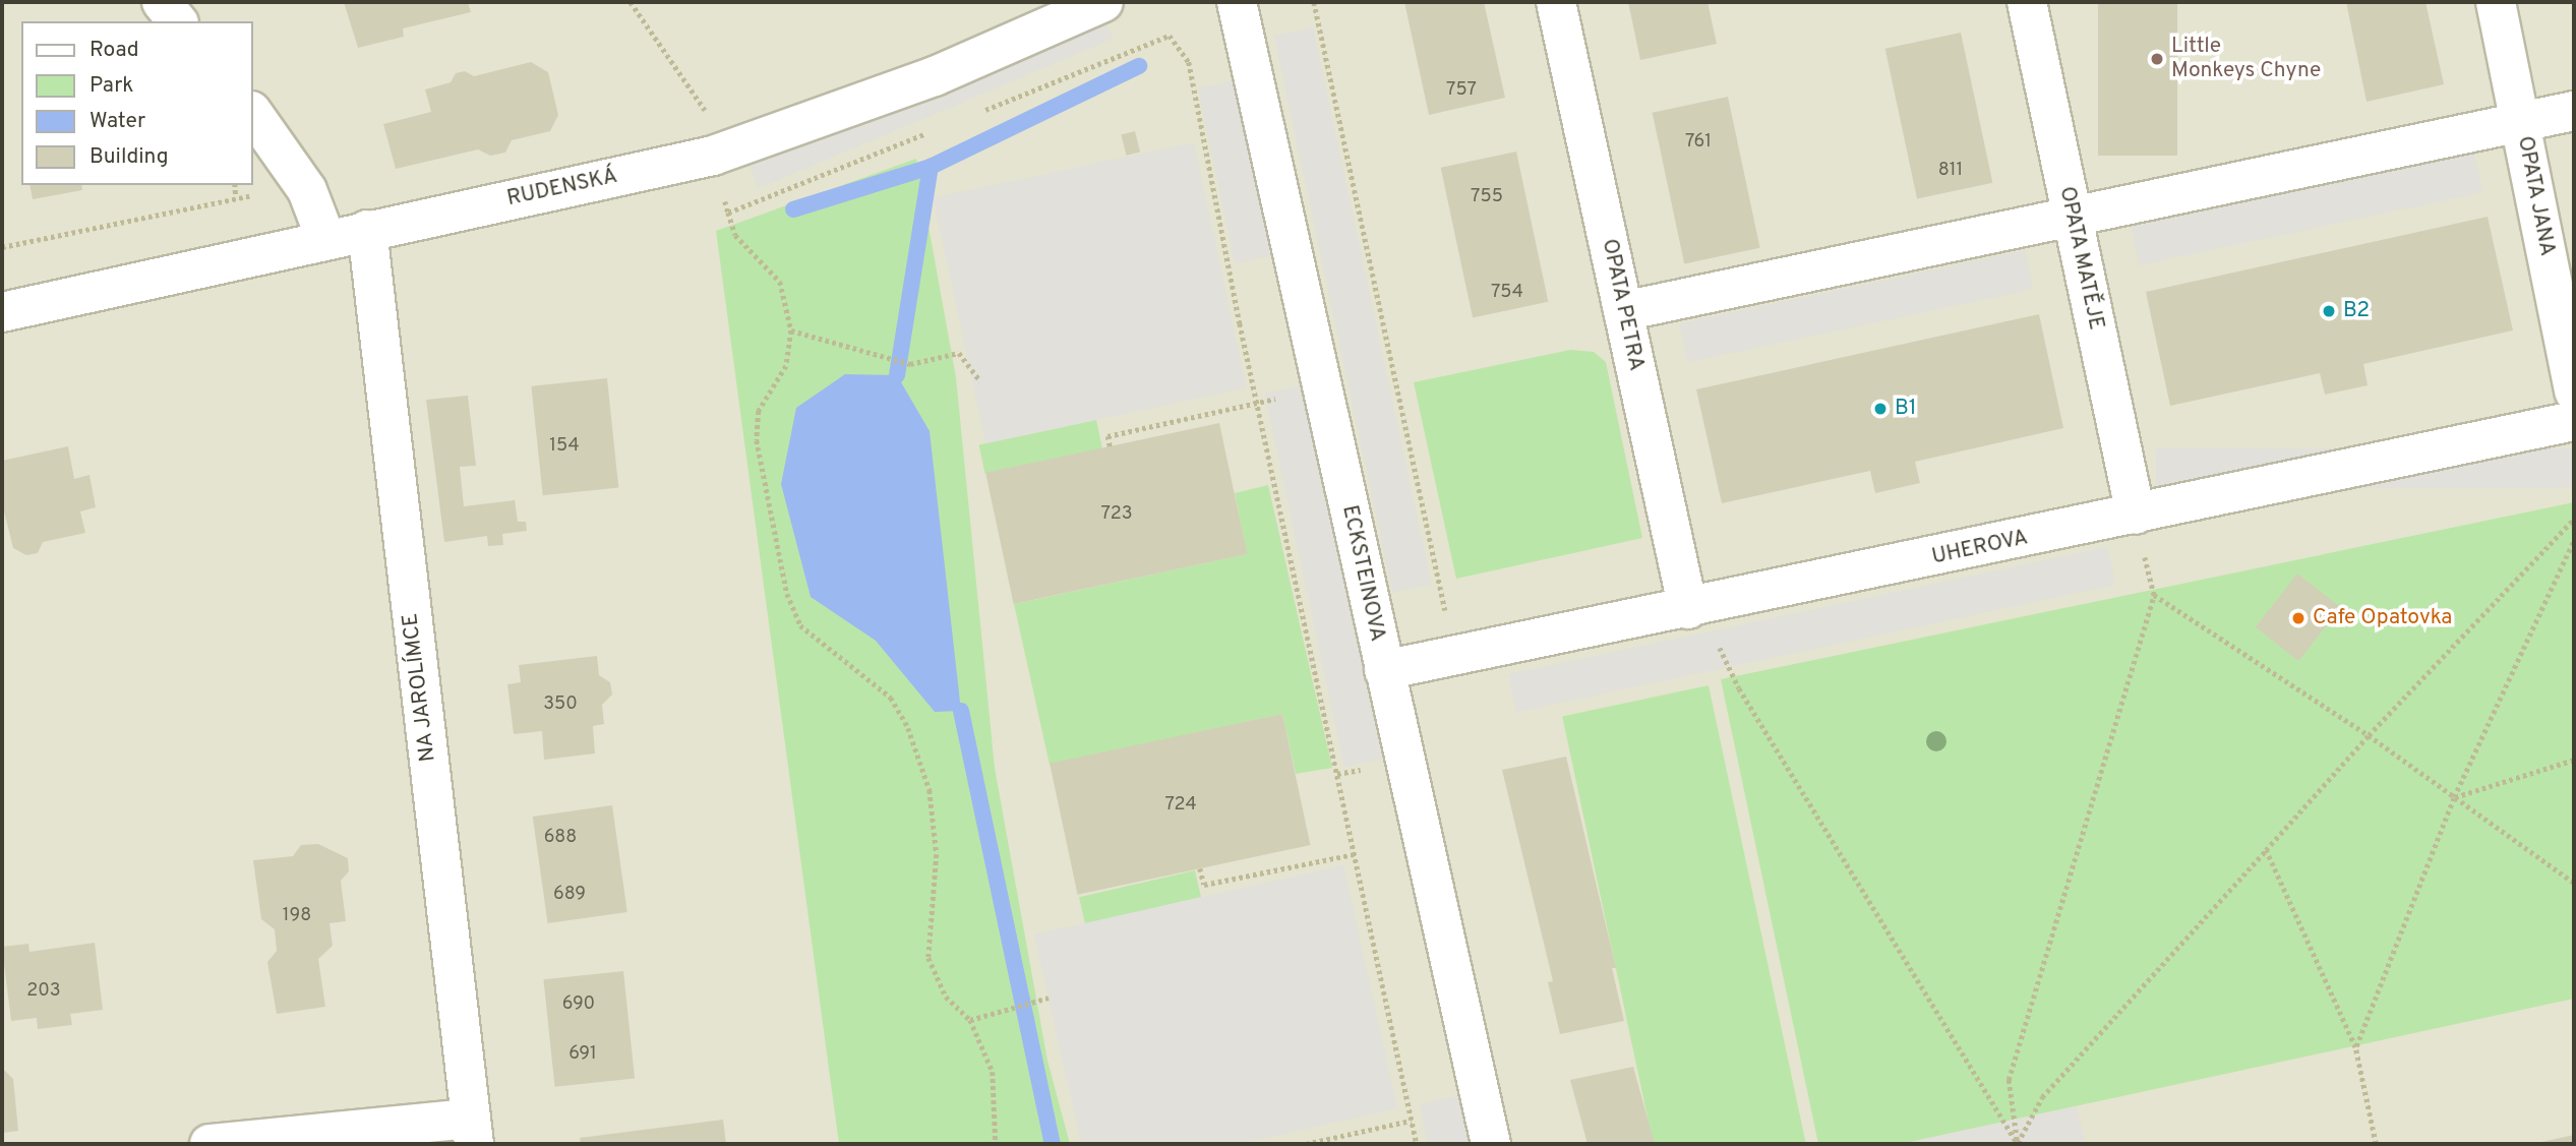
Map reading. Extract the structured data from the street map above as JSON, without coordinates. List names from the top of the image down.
{
  "streets": {
    "street": [
      "RUDENSKÁ",
      "OPATA JANA",
      "OPATA MATĚJE",
      "OPATA PETRA",
      "UHEROVA",
      "ECKSTEINOVA",
      "NA JAROLÍMCE"
    ]
  },
  "crossings": [
    ["RUDENSKÁ", "NA JAROLÍMCE"],
    ["OPATA MATĚJE", "UHEROVA"],
    ["OPATA PETRA", "UHEROVA"],
    ["UHEROVA", "ECKSTEINOVA"]
  ],
  "places": [
    "Little Monkeys Chyne",
    "B2",
    "B1",
    "Cafe Opatovka"
  ],
  "house_numbers": [
    "757",
    "761",
    "811",
    "755",
    "754",
    "154",
    "723",
    "350",
    "724",
    "688",
    "689",
    "198",
    "203",
    "690",
    "691"
  ],
  "legend": [
    "Road",
    "Park",
    "Water",
    "Building"
  ]
}
